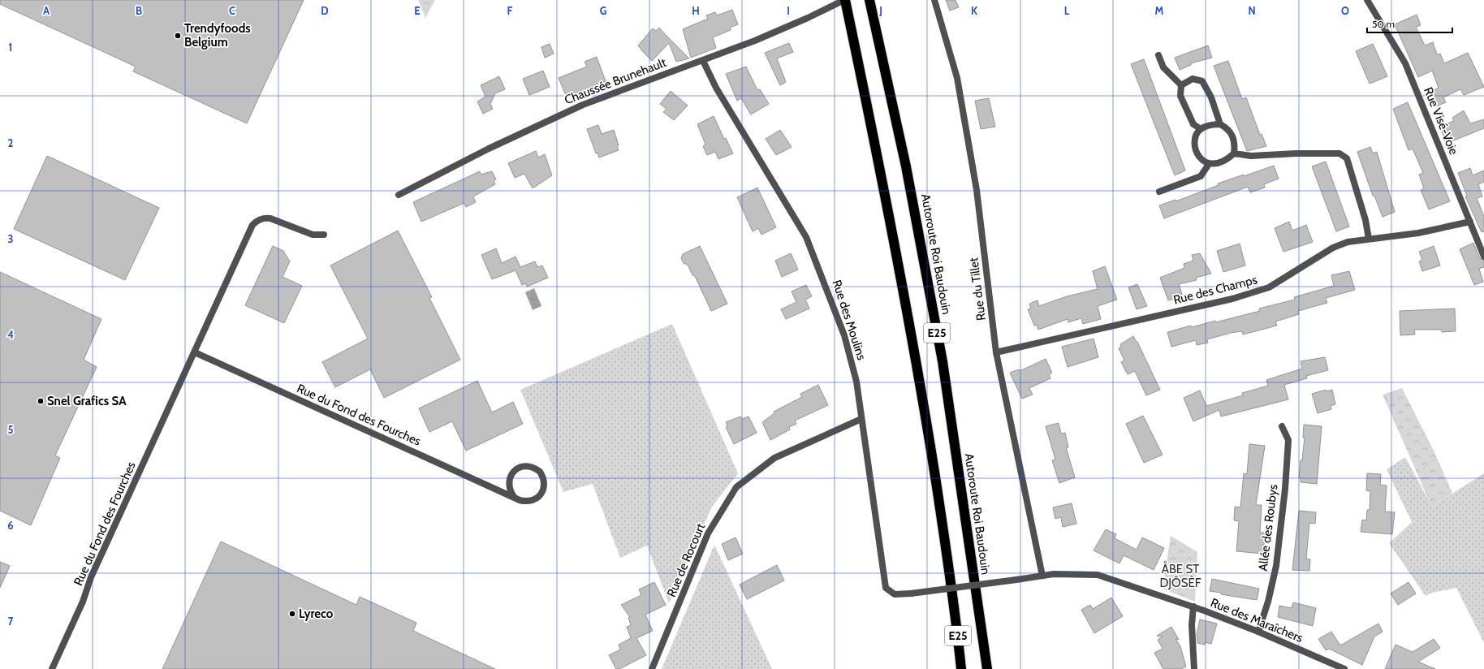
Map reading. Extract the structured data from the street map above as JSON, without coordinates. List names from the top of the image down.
{
  "streets": {
    "highway": ["Autoroute Roi Baudouin", "E25"],
    "street": [
      "Chaussée Brunehault",
      "Rue Visé-Voie",
      "Rue du Tillet",
      "Rue des Champs",
      "Rue des Moulins",
      "Rue du Fond des Fourches",
      "Allée des Roubys",
      "Rue de Rocourt",
      "Rue des Maraîchers"
    ]
  },
  "crossings": [
    ["Chaussée Brunehault", "Rue des Moulins"],
    ["Chaussée Brunehault", "E25"],
    ["Rue Visé-Voie", "Rue des Champs"],
    ["Rue du Tillet", "Rue des Champs"],
    ["Rue du Tillet", "Rue des Maraîchers"],
    ["Rue des Moulins", "Rue de Rocourt"],
    ["Rue des Moulins", "Rue des Maraîchers"],
    ["Allée des Roubys", "Rue des Maraîchers"]
  ],
  "parks": ["ÅBE ST DJÔSÈF"],
  "places": ["Trendyfoods Belgium", "Snel Grafics SA", "Lyreco"],
  "scale_bar": "50 m",
  "grid": {
    "columns": [
      "A",
      "B",
      "C",
      "D",
      "E",
      "F",
      "G",
      "H",
      "I",
      "J",
      "K",
      "L",
      "M",
      "N",
      "O"
    ],
    "rows": [
      "1",
      "2",
      "3",
      "4",
      "5",
      "6",
      "7"
    ]
  }
}
